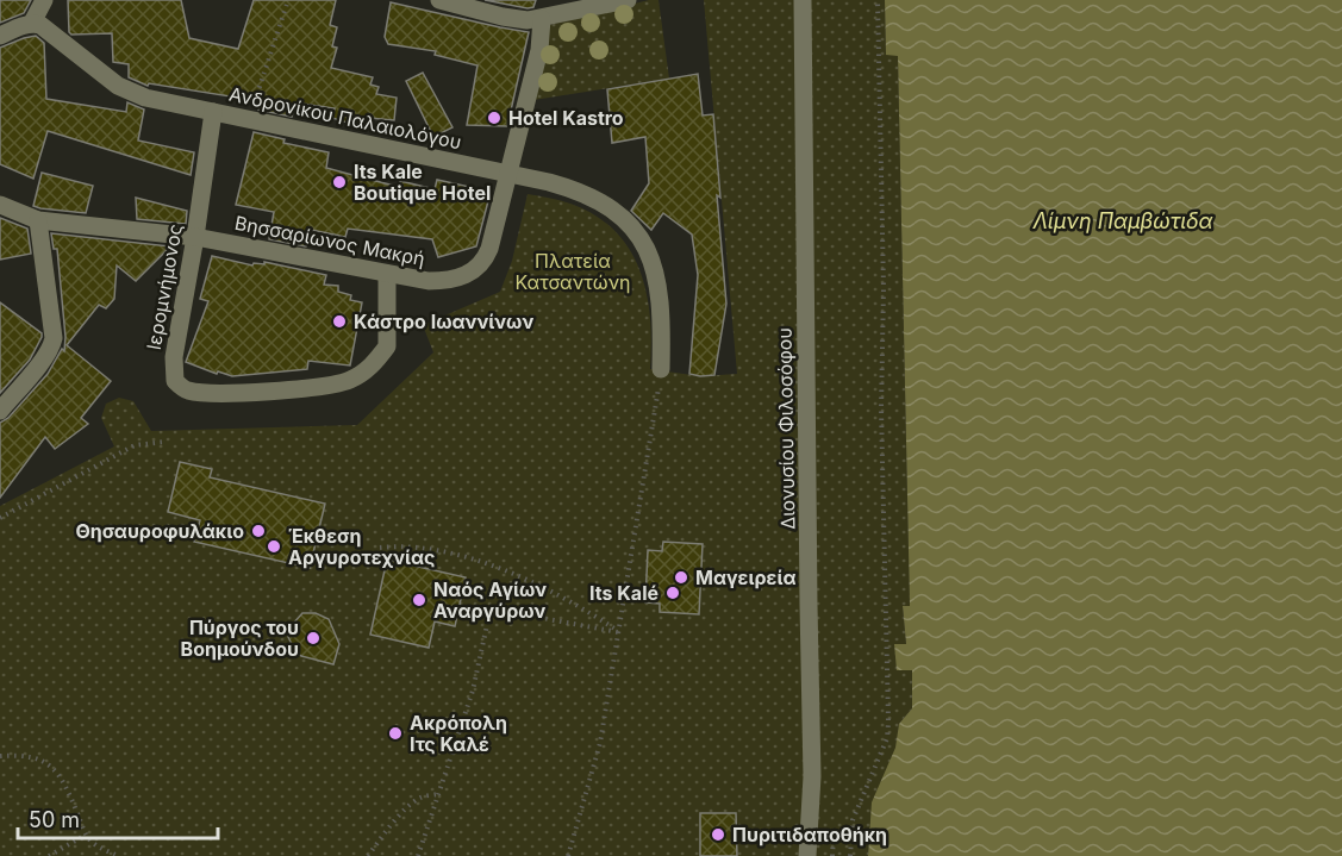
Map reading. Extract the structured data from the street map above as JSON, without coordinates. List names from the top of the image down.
{
  "streets": {
    "street": [
      "Ανδρονίκου Παλαιολόγου",
      "Βησσαρίωνος Μακρή",
      "Ιερομνήμονος",
      "Διονυσίου Φιλοσόφου"
    ]
  },
  "crossings": [
    ["Ανδρονίκου Παλαιολόγου", "Βησσαρίωνος Μακρή"],
    ["Ανδρονίκου Παλαιολόγου", "Ιερομνήμονος"],
    ["Βησσαρίωνος Μακρή", "Ιερομνήμονος"]
  ],
  "water": ["Λίμνη Παμβώτιδα"],
  "parks": ["Πλατεία Κατσαντώνη"],
  "places": [
    "Hotel Kastro",
    "Its Kale Boutique Hotel",
    "Κάστρο Ιωαννίνων",
    "Θησαυροφυλάκιο",
    "Έκθεση Αργυροτεχνίας",
    "Μαγειρεία",
    "Its Kalé",
    "Ναός Αγίων Αναργύρων",
    "Πύργος του Βοημούνδου",
    "Ακρόπολη Ιτς Καλέ",
    "Πυριτιδαποθήκη"
  ],
  "scale_bar": "50 m"
}
